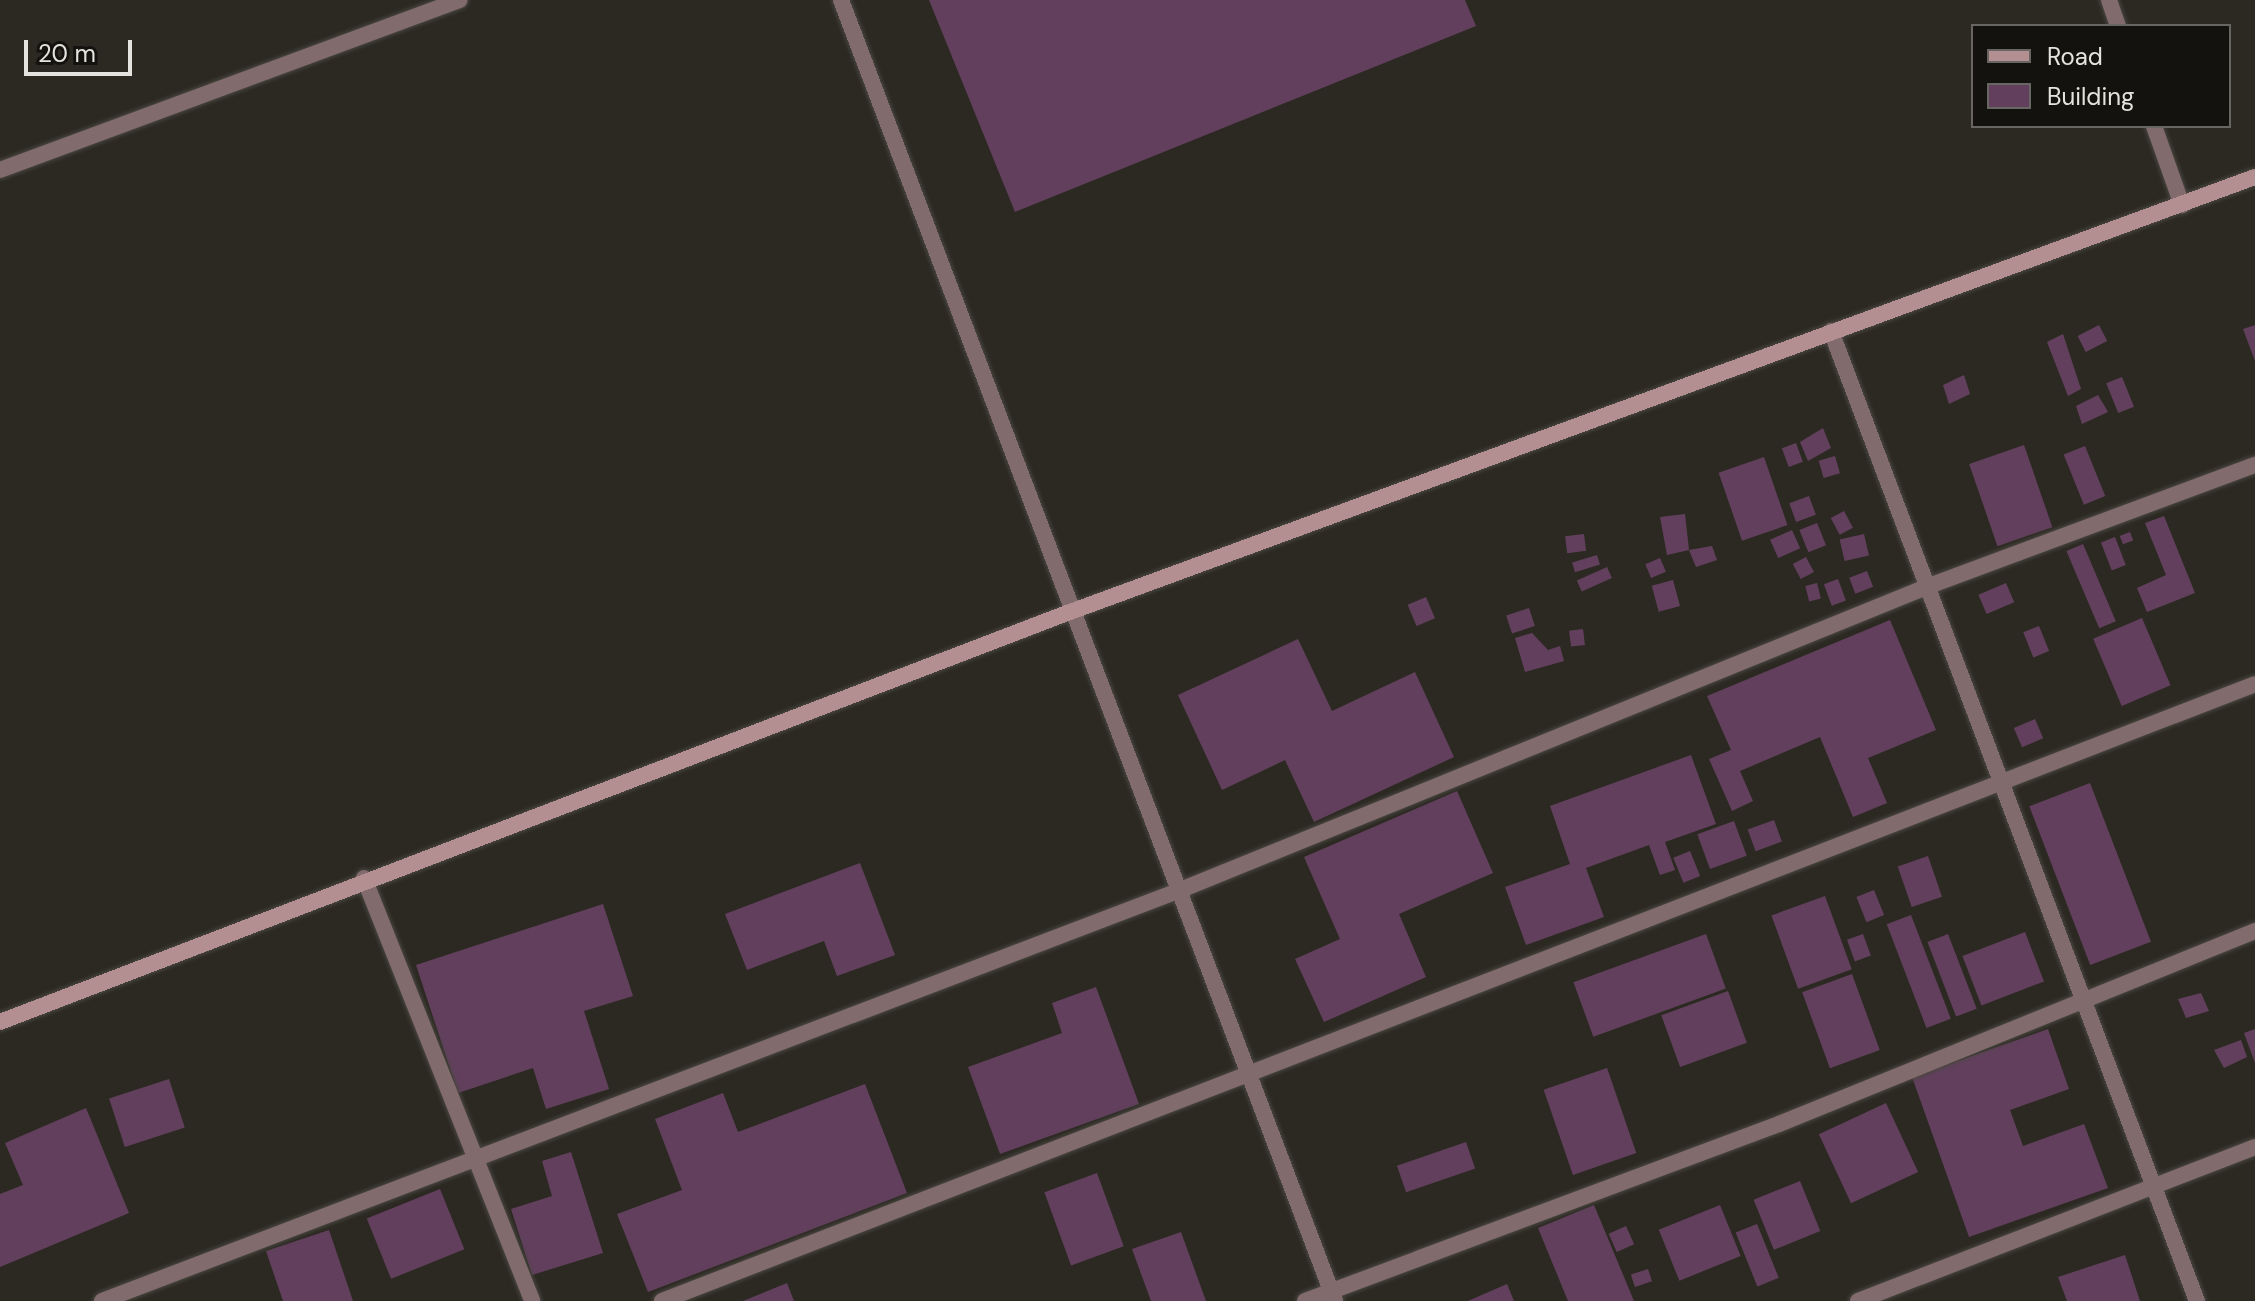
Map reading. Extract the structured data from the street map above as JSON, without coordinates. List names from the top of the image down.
{
  "legend": ["Road", "Building"],
  "scale_bar": "20 m"
}
